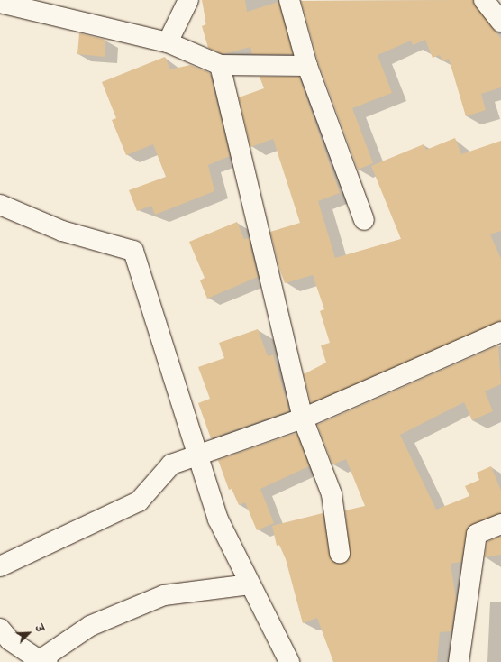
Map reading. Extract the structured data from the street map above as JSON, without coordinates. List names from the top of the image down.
{
  "north": "top right"
}
